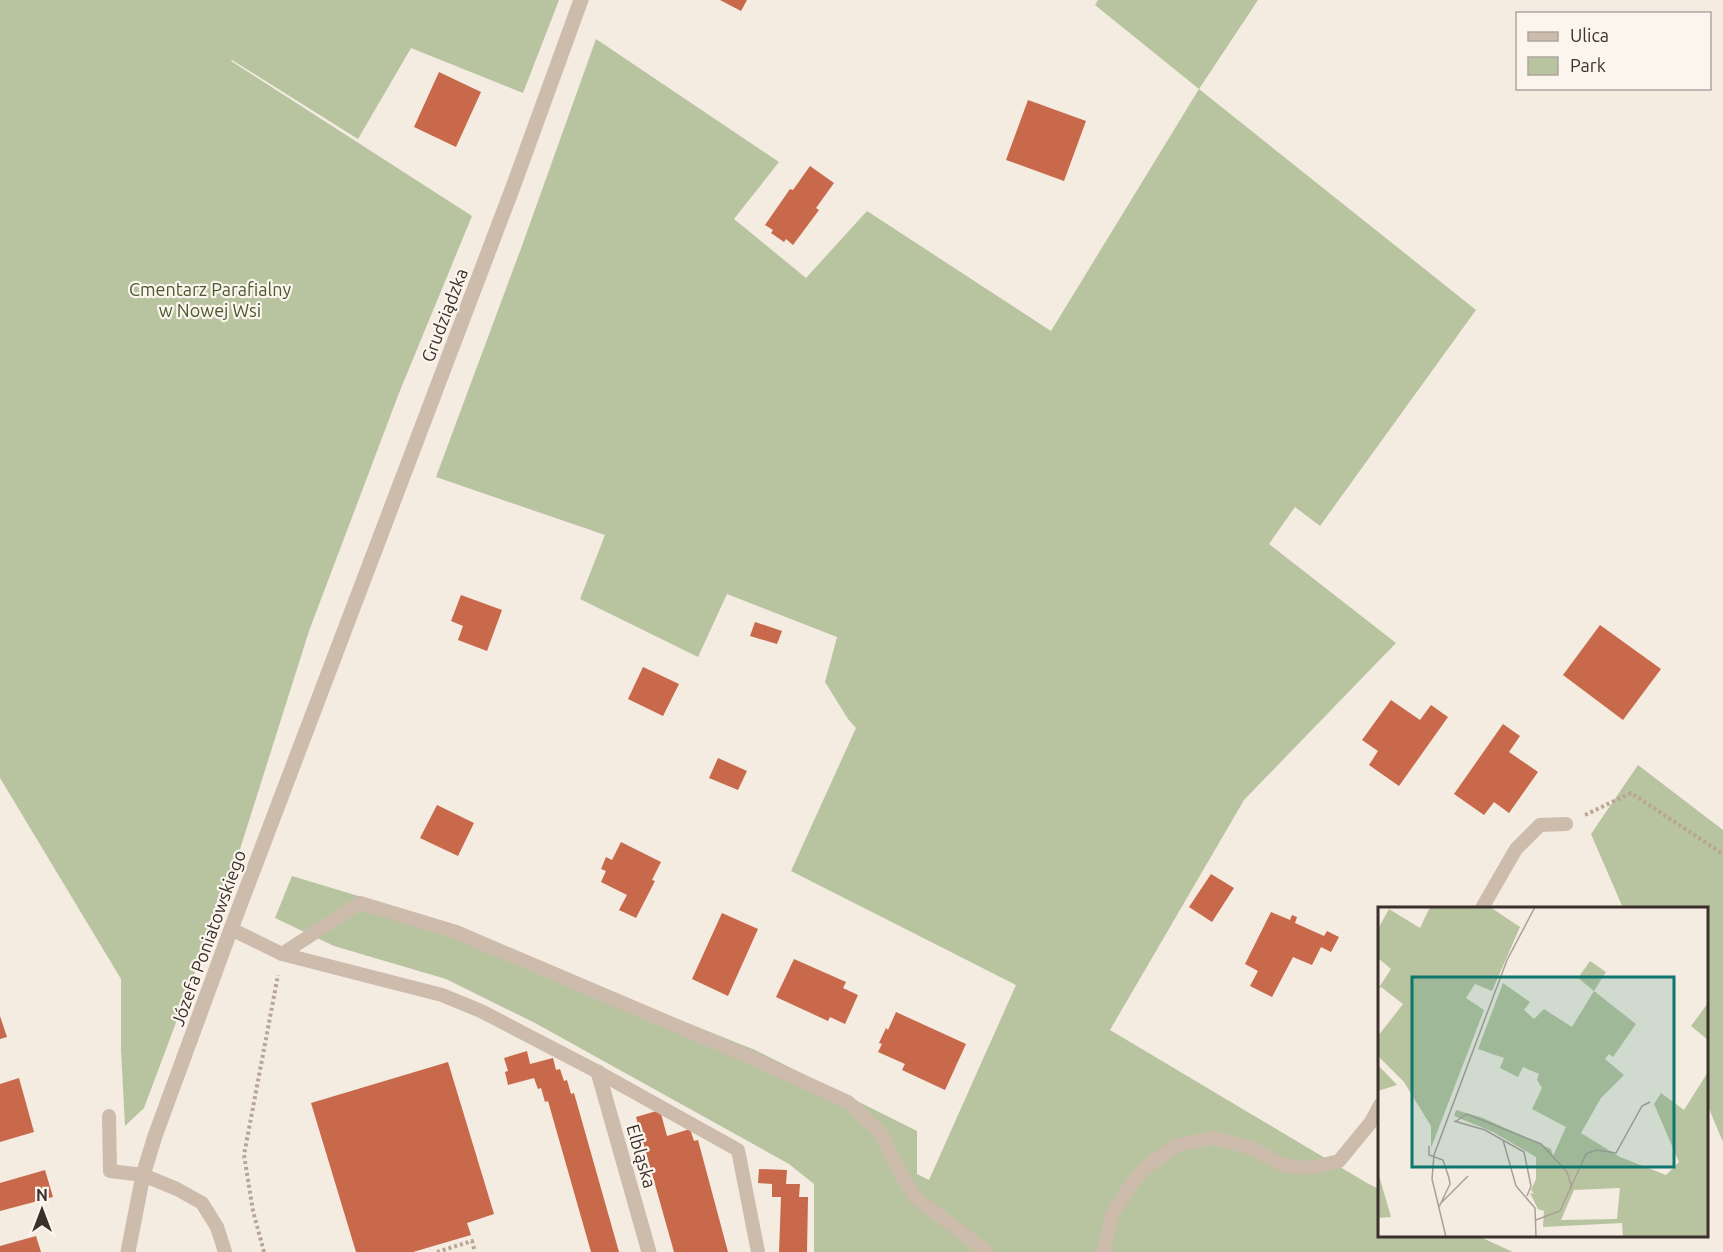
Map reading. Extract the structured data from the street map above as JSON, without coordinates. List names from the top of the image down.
{
  "streets": {
    "street": ["Grudziądzka", "Józefa Poniatowskiego", "Elbląska"]
  },
  "crossings": [
    ["Grudziądzka", "Józefa Poniatowskiego"]
  ],
  "parks": ["Cmentarz Parafialny w Nowej Wsi"],
  "legend": ["Ulica", "Park"],
  "north": "top"
}
